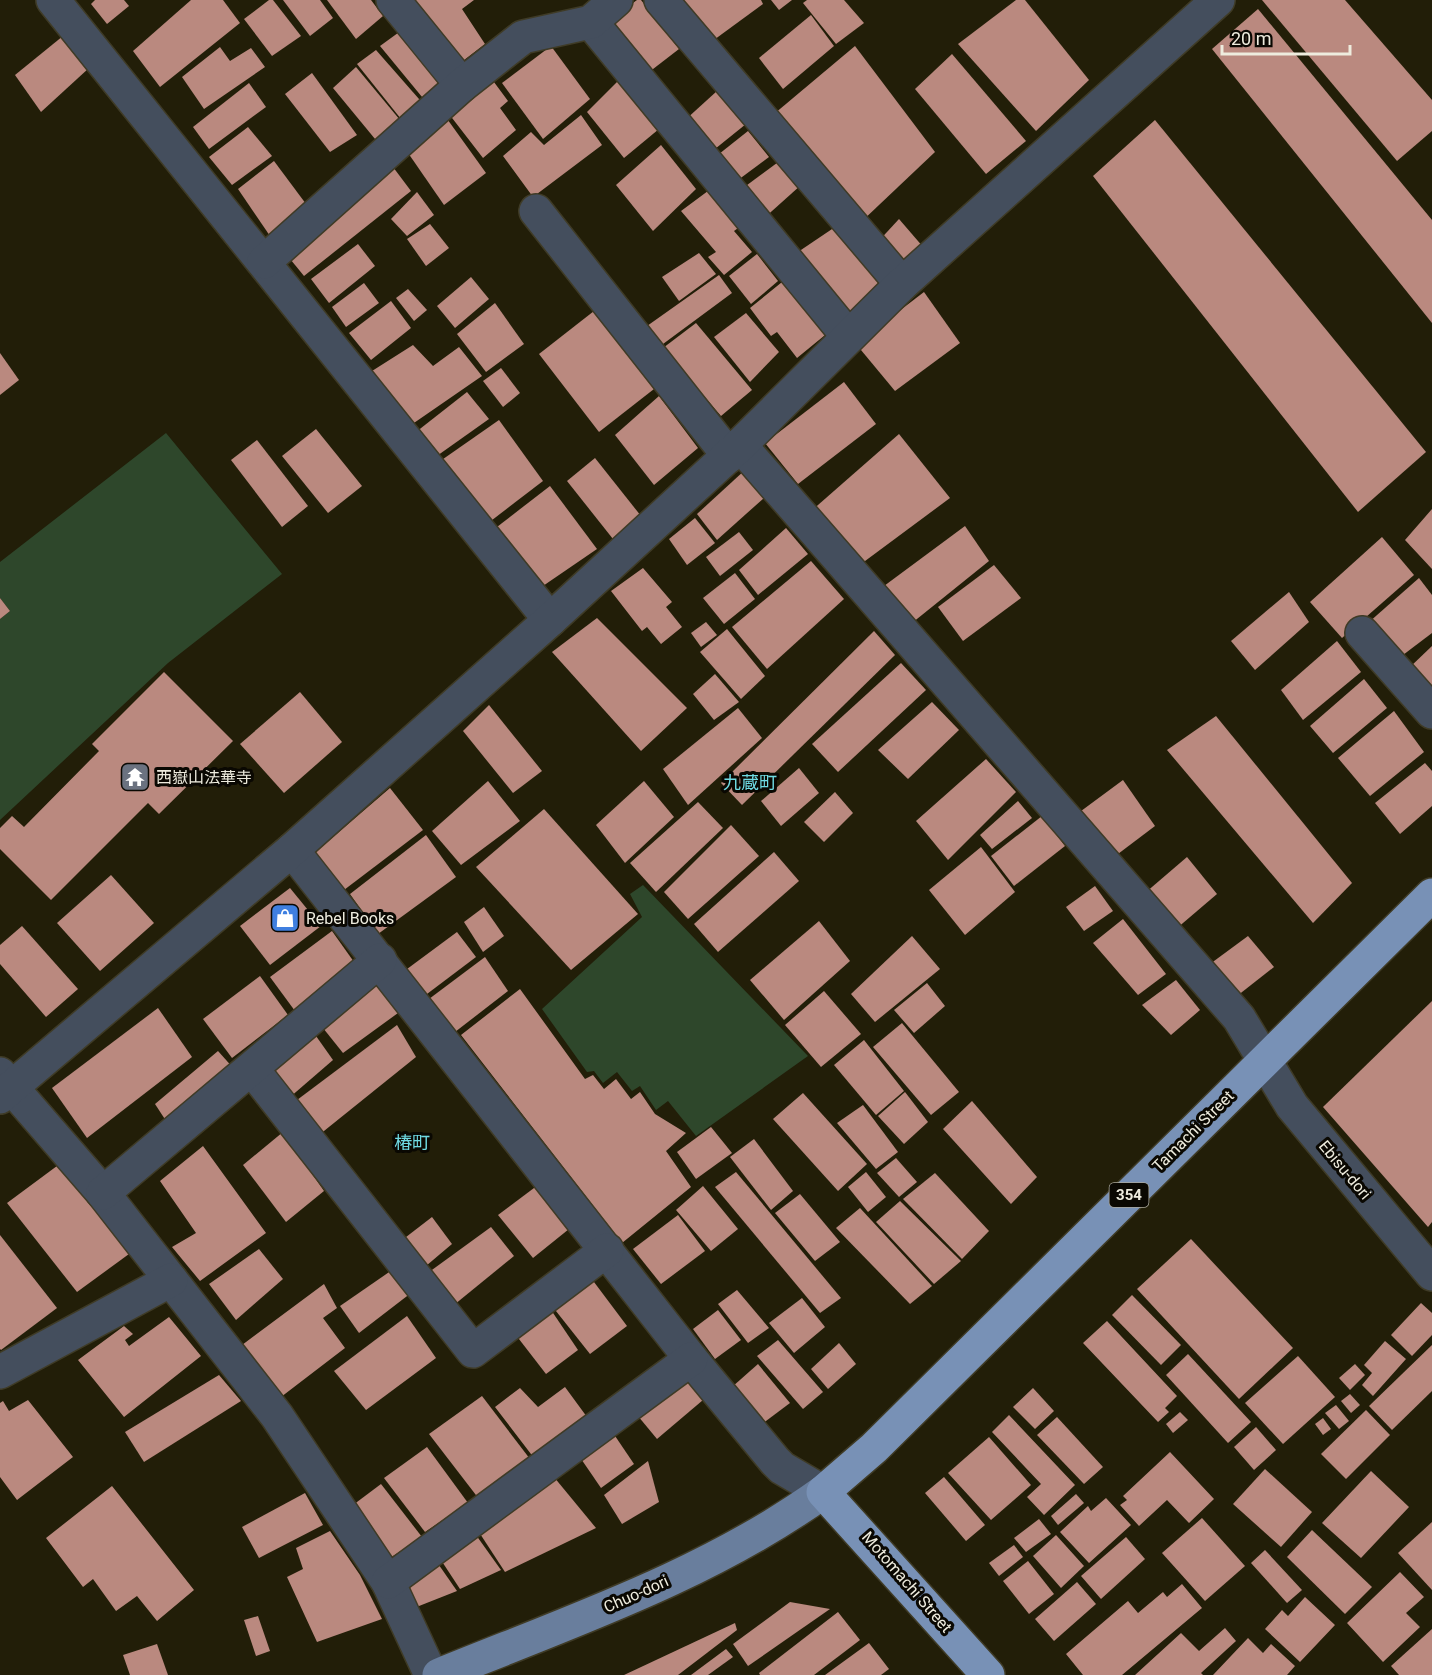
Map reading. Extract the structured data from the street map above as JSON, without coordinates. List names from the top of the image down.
{
  "streets": {
    "highway": ["Tamachi Street", "354", "Motomachi Street"],
    "main road": ["Chuo-dori"],
    "street": ["Ebisu-dori"]
  },
  "crossings": [
    ["Tamachi Street", "Ebisu-dori"],
    ["Tamachi Street", "Motomachi Street"],
    ["Tamachi Street", "Chuo-dori"],
    ["Motomachi Street", "Chuo-dori"]
  ],
  "districts": ["九蔵町", "椿町"],
  "places": {
    "temple": ["西嶽山法華寺"],
    "shop": ["Rebel Books"]
  },
  "scale_bar": "20 m"
}
